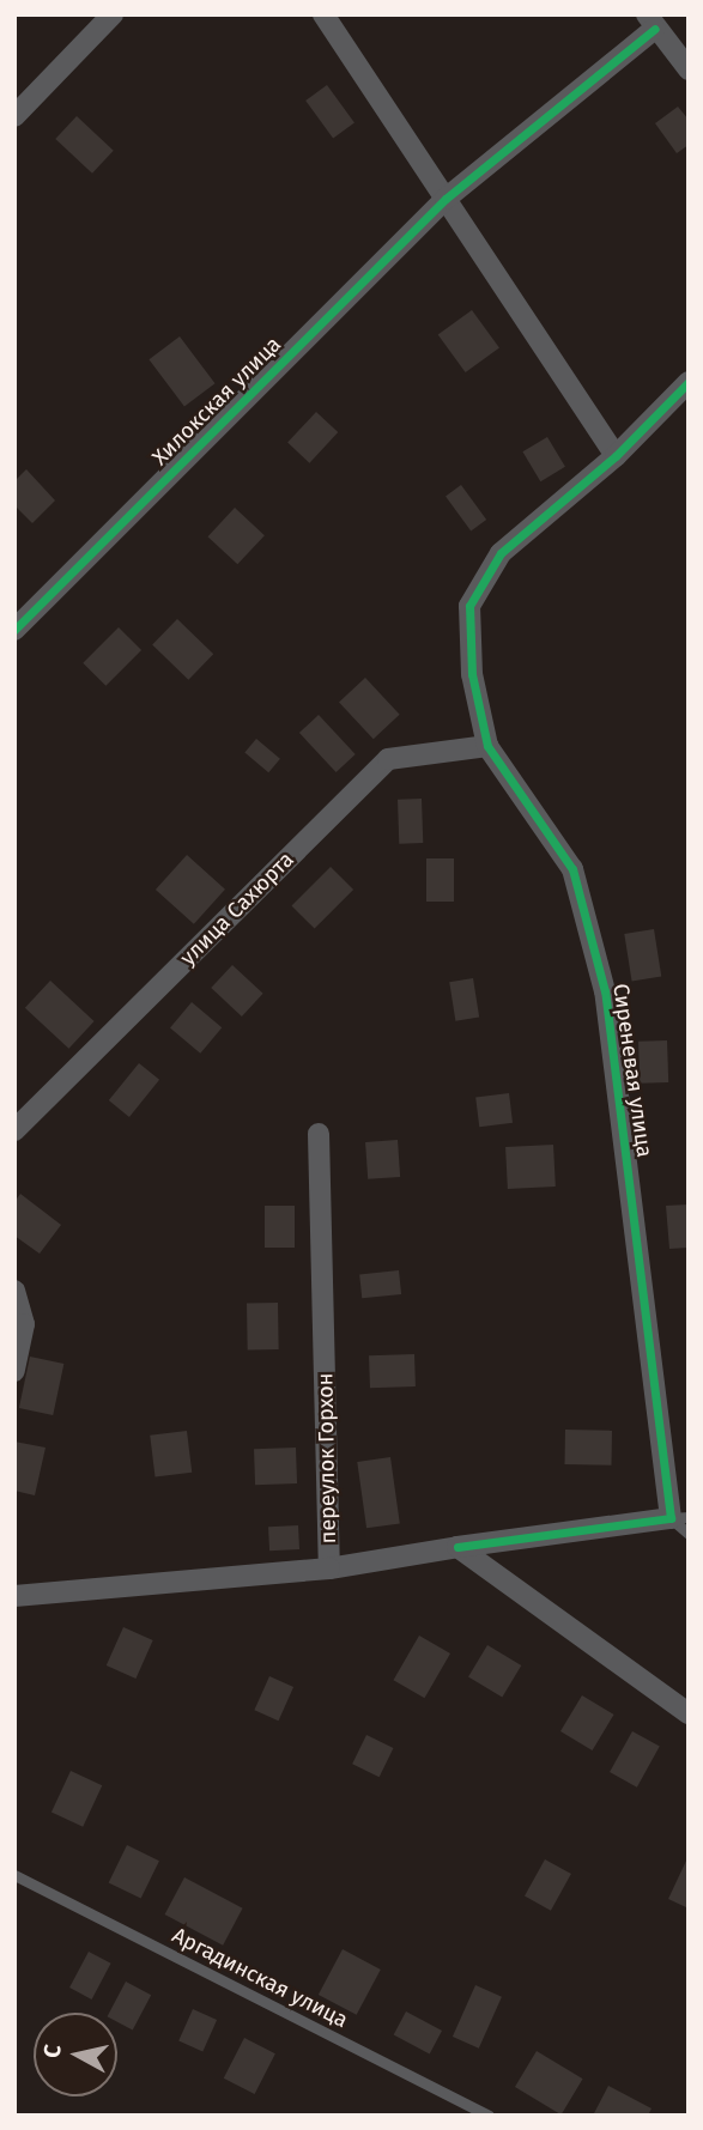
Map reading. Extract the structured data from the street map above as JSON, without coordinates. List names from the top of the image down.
{
  "streets": {
    "street": [
      "Хилокская улица",
      "улица Сахюрта",
      "Сиреневая улица",
      "переулок Горхон"
    ],
    "lane": ["Аргадинская улица"]
  },
  "crossings": [
    ["улица Сахюрта", "Сиреневая улица"],
    ["Сиреневая улица", "переулок Горхон"]
  ],
  "north": "left"
}
